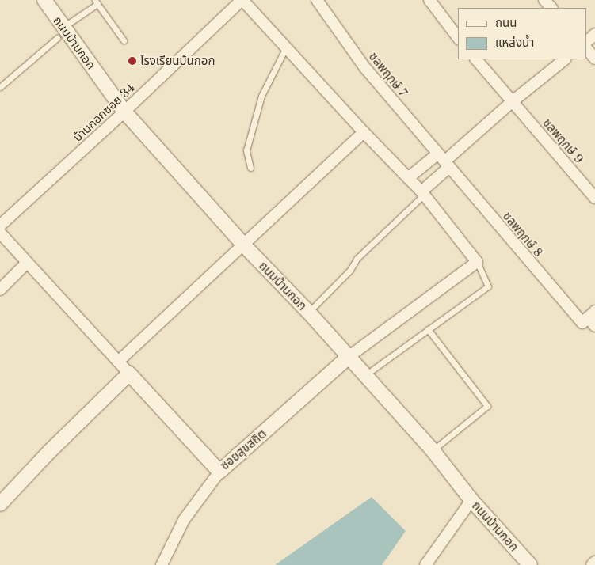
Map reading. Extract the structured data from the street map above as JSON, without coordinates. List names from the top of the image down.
{
  "streets": {
    "street": [
      "ถนนบ้านกอก",
      "ชลพฤกษ์ 7",
      "บ้านกอกซอย 34",
      "ชลพฤกษ์ 9",
      "ชลพฤกษ์ 8",
      "ซอยสุขสถิต"
    ]
  },
  "crossings": [
    ["ถนนบ้านกอก", "บ้านกอกซอย 34"],
    ["ถนนบ้านกอก", "ซอยสุขสถิต"],
    ["ชลพฤกษ์ 7", "ชลพฤกษ์ 8"]
  ],
  "places": ["โรงเรียนบ้นกอก"],
  "legend": ["ถนน", "แหล่งน้ำ"]
}
